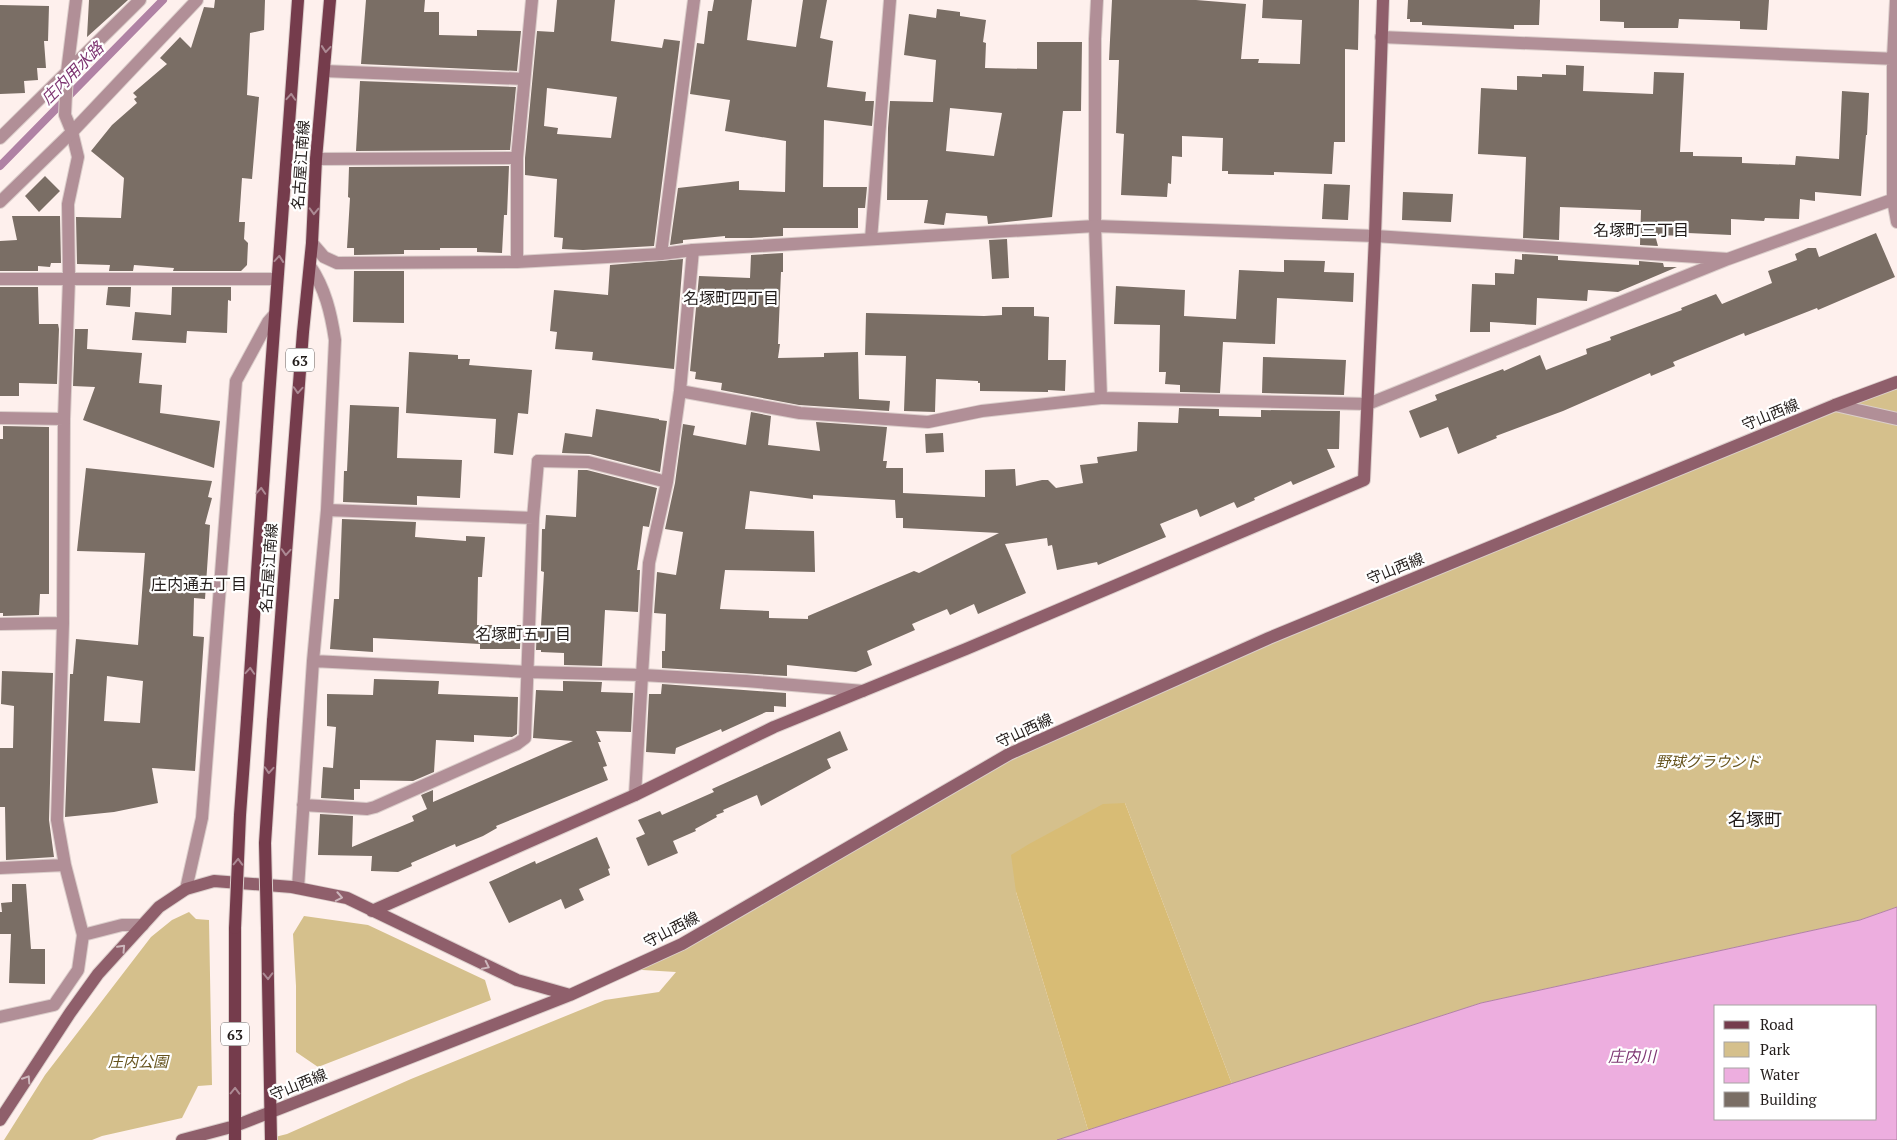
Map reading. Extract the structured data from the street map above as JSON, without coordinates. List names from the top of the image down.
{
  "streets": {
    "main road": ["名古屋江南線", "63"],
    "street": ["守山西線"]
  },
  "crossings": [
    ["名古屋江南線", "守山西線"]
  ],
  "districts": [
    "名塚町三丁目",
    "名塚町四丁目",
    "庄内通五丁目",
    "名塚町五丁目",
    "名塚町"
  ],
  "water": ["庄内用水路", "庄内川"],
  "parks": ["野球グラウンド", "庄内公園"],
  "legend": [
    "Road",
    "Park",
    "Water",
    "Building"
  ]
}
